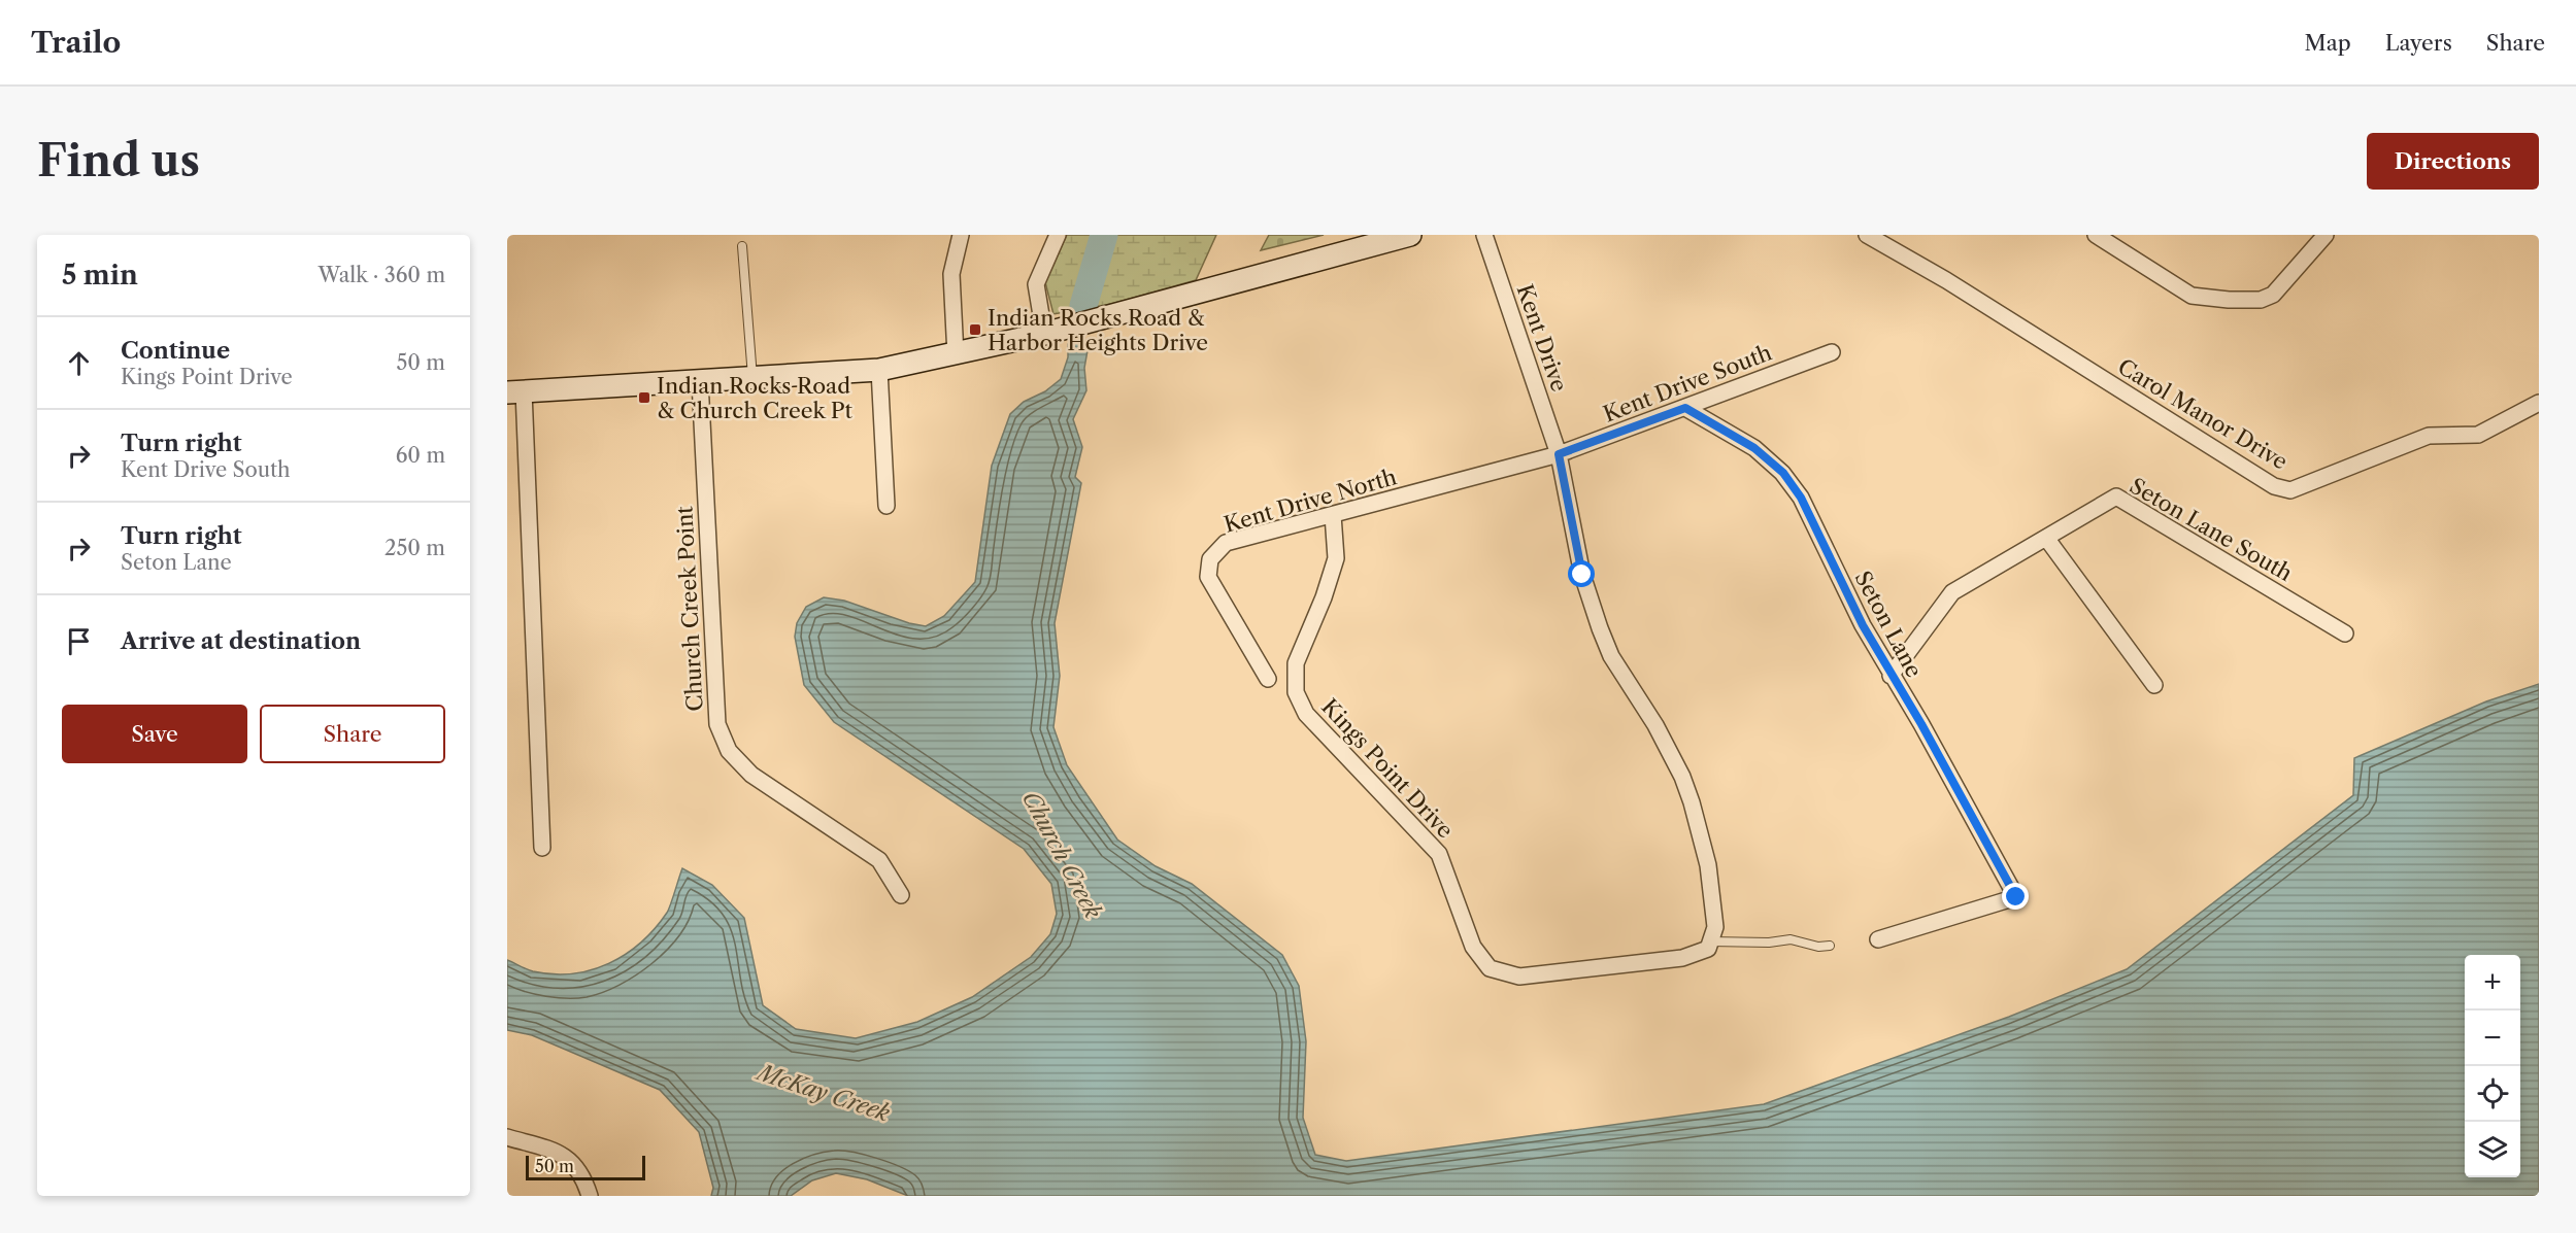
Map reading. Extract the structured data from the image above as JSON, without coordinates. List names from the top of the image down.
{
  "streets": {
    "street": [
      "Kent Drive",
      "Kent Drive South",
      "Carol Manor Drive",
      "Kent Drive North",
      "Seton Lane South",
      "Church Creek Point",
      "Seton Lane",
      "Kings Point Drive"
    ]
  },
  "crossings": [
    ["Kent Drive", "Kent Drive South"],
    ["Kent Drive", "Kent Drive North"],
    ["Kent Drive South", "Kent Drive North"],
    ["Kent Drive South", "Seton Lane"],
    ["Kent Drive North", "Kings Point Drive"],
    ["Seton Lane South", "Seton Lane"]
  ],
  "water": ["Church Creek", "McKay Creek"],
  "places": {
    "transit": ["Indian Rocks Road & Harbor Heights Drive", "Indian Rocks Road & Church Creek Pt"]
  },
  "scale_bar": "50 m",
  "page": {
    "header": "Trailo",
    "nav": ["Map", "Layers", "Share"],
    "buttons": [
      "Directions",
      ["Save", "Share"]
    ],
    "title": "Find us",
    "heading": ["5 min", "Walk · 360 m"],
    "list": [
      ["Continue", "Kings Point Drive", "50 m"],
      ["Turn right", "Kent Drive South", "60 m"],
      ["Turn right", "Seton Lane", "250 m"],
      "Arrive at destination"
    ],
    "map_buttons": ["+", "−"],
    "scale": "50 m"
  }
}
